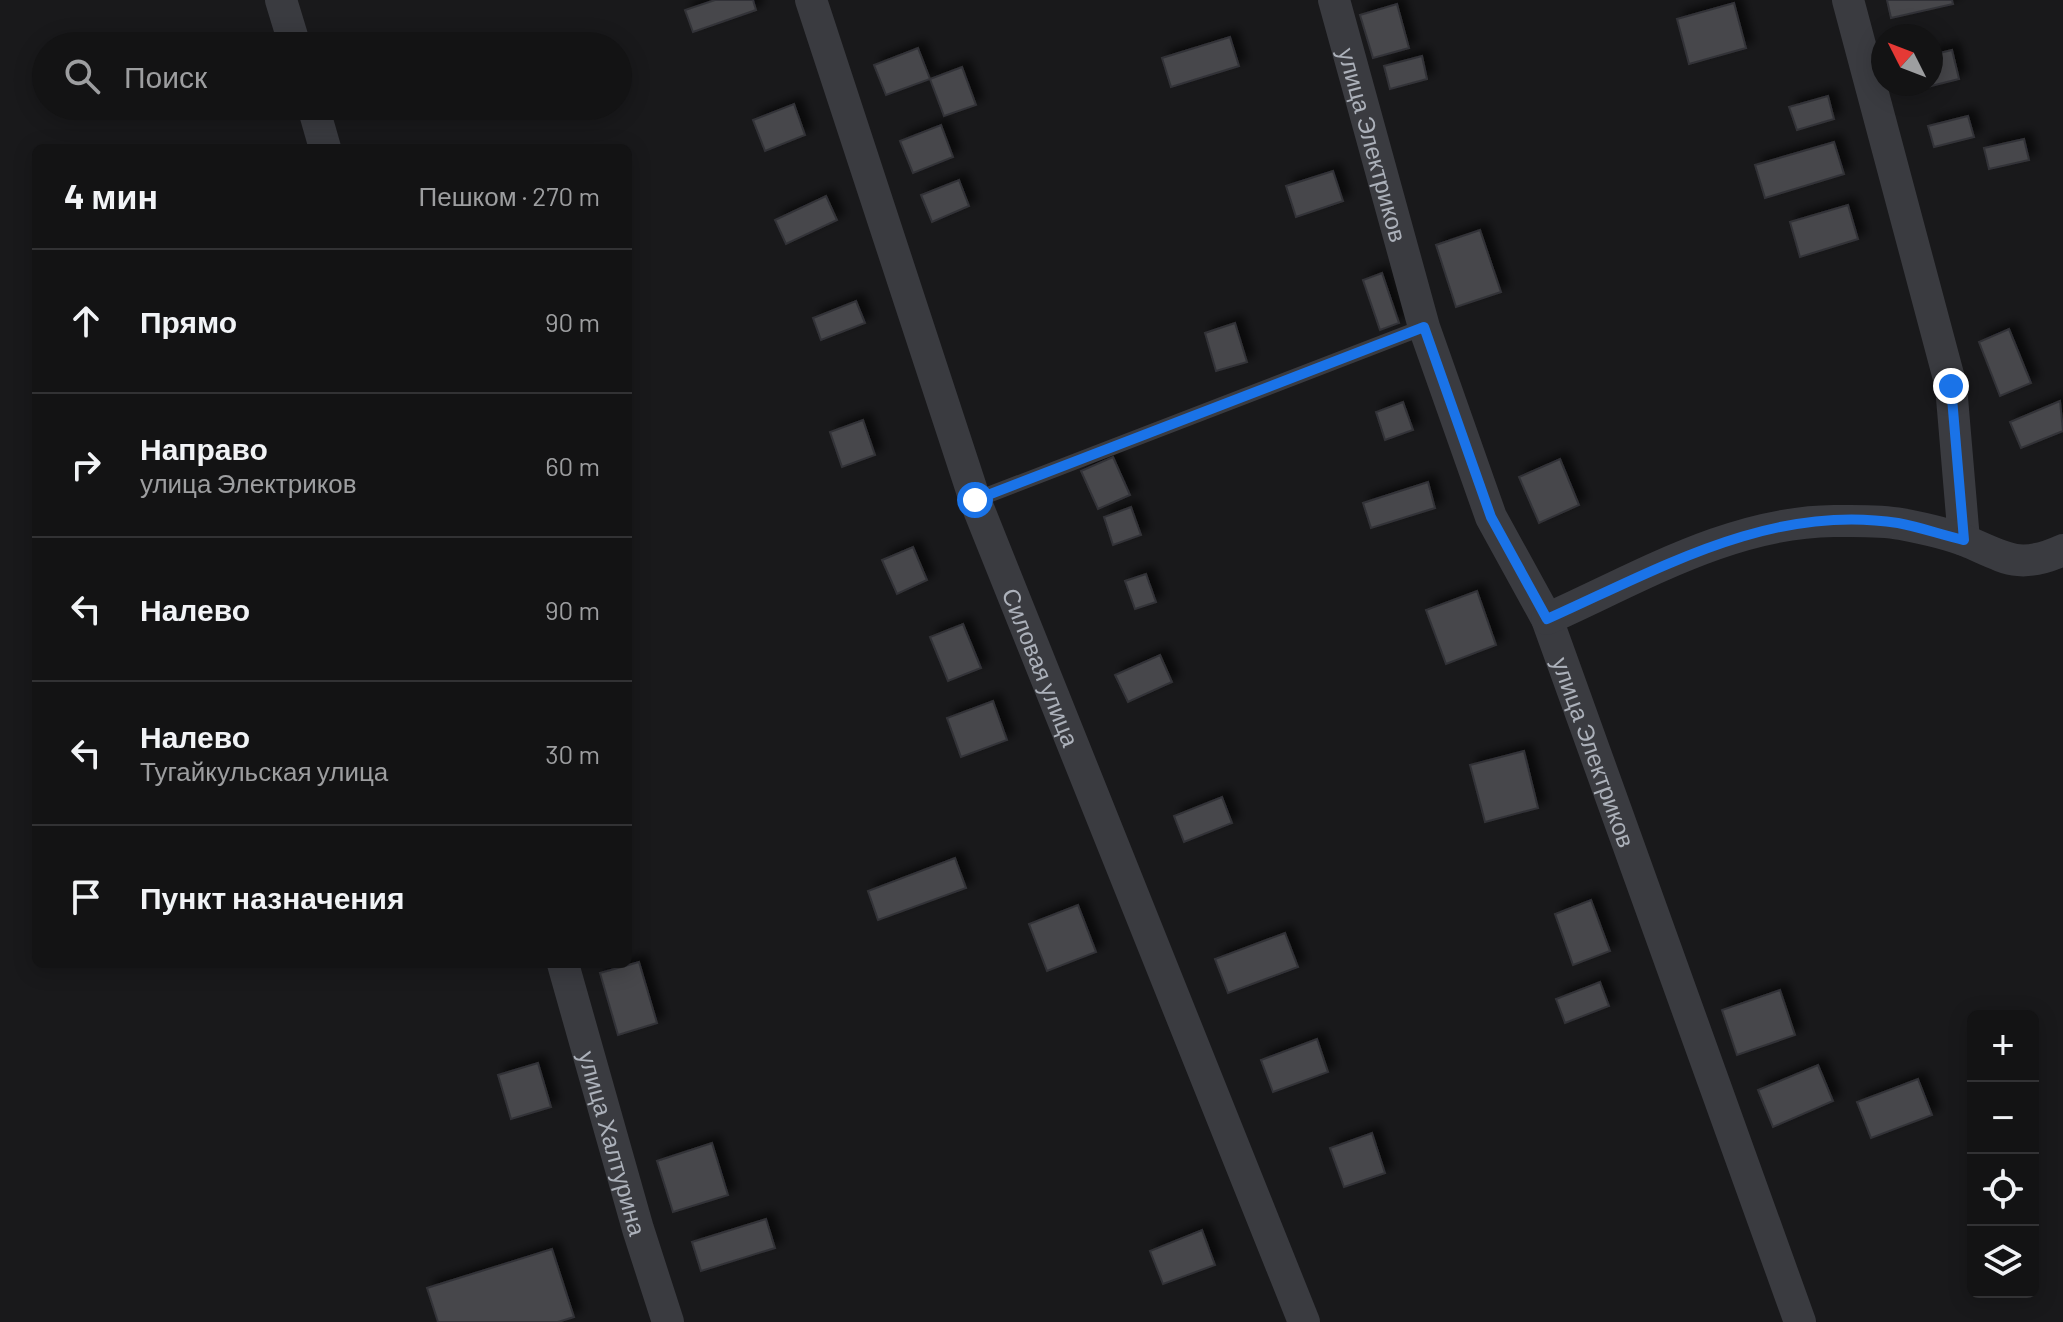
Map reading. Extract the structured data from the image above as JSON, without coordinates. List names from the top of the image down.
{
  "streets": {
    "street": ["улица Электриков", "Силовая улица", "улица Халтурина"]
  },
  "north": "top left",
  "page": {
    "search": "Поиск",
    "heading": ["4 мин", "Пешком · 270 m"],
    "list": [
      ["Прямо", "90 m"],
      ["Направо", "улица Электриков", "60 m"],
      ["Налево", "90 m"],
      ["Налево", "Тугайкульская улица", "30 m"],
      "Пункт назначения"
    ],
    "map_buttons": ["+", "−"]
  }
}
